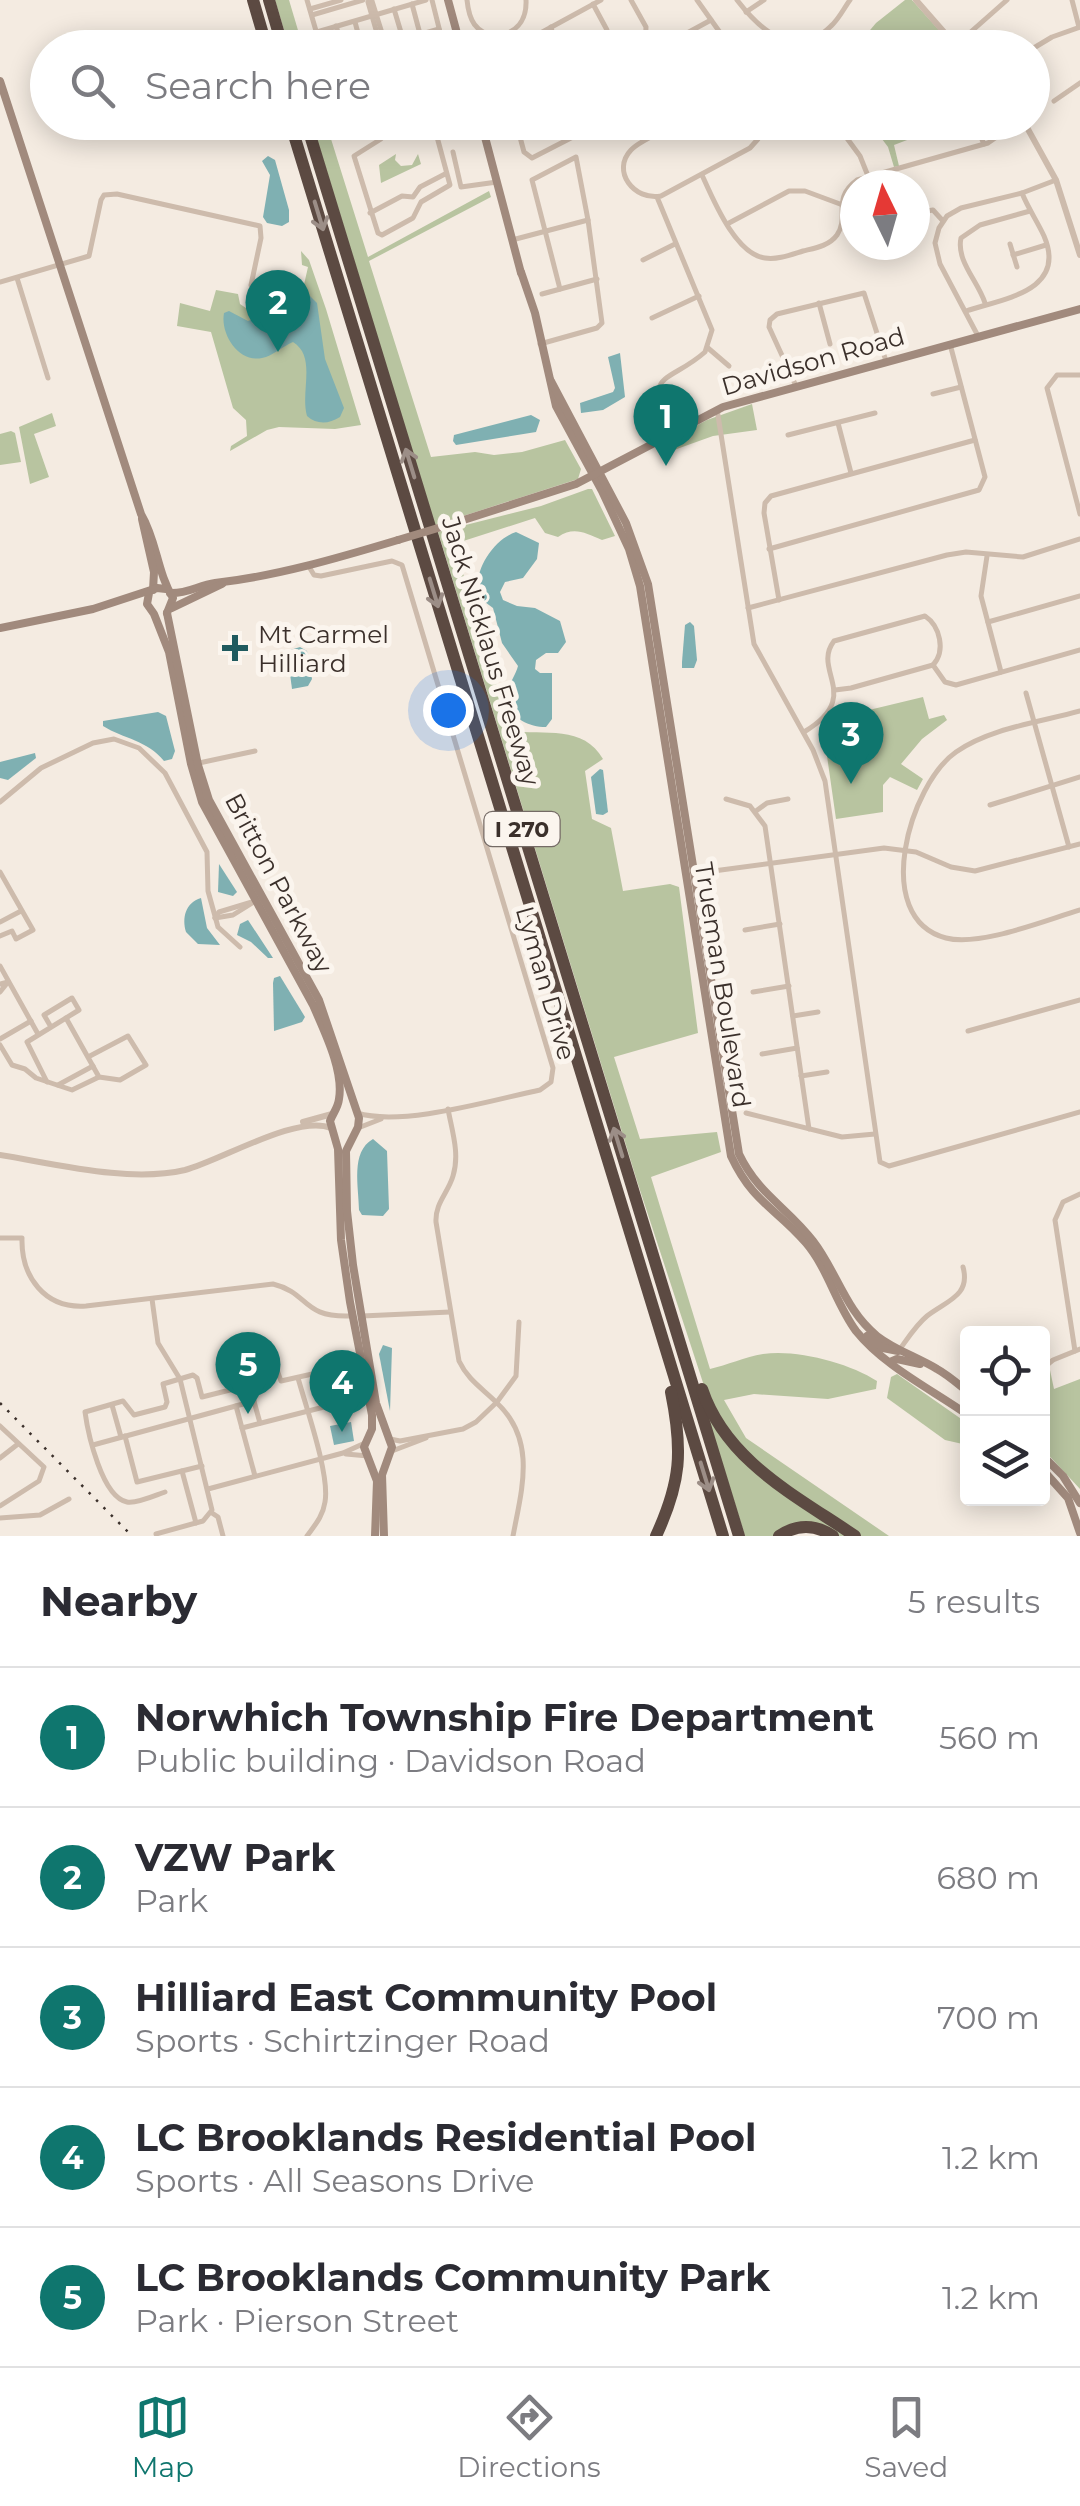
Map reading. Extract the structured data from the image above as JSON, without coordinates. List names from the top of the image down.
{
  "streets": {
    "highway": ["Jack Nicklaus Freeway", "I 270"],
    "main road": ["Davidson Road", "Britton Parkway", "Trueman Boulevard"],
    "street": ["Lyman Drive"]
  },
  "crossings": [
    ["Davidson Road", "Britton Parkway"],
    ["Davidson Road", "Lyman Drive"],
    ["Davidson Road", "Trueman Boulevard"]
  ],
  "places": {
    "health": ["Mt Carmel Hilliard"]
  },
  "north": "top",
  "page": {
    "search": "Search here",
    "pins": [
      "2",
      "1",
      "3",
      "5",
      "4"
    ],
    "heading": ["Nearby", "5 results"],
    "list": [
      {
        "mark": "1",
        "name": "Norwhich Township Fire Department",
        "note": "Public building · Davidson Road",
        "value": "560 m"
      },
      {
        "mark": "2",
        "name": "VZW Park",
        "note": "Park",
        "value": "680 m"
      },
      {
        "mark": "3",
        "name": "Hilliard East Community Pool",
        "note": "Sports · Schirtzinger Road",
        "value": "700 m"
      },
      {
        "mark": "4",
        "name": "LC Brooklands Residential Pool",
        "note": "Sports · All Seasons Drive",
        "value": "1.2 km"
      },
      {
        "mark": "5",
        "name": "LC Brooklands Community Park",
        "note": "Park · Pierson Street",
        "value": "1.2 km"
      }
    ],
    "nav": ["Map", "Directions", "Saved"]
  }
}
